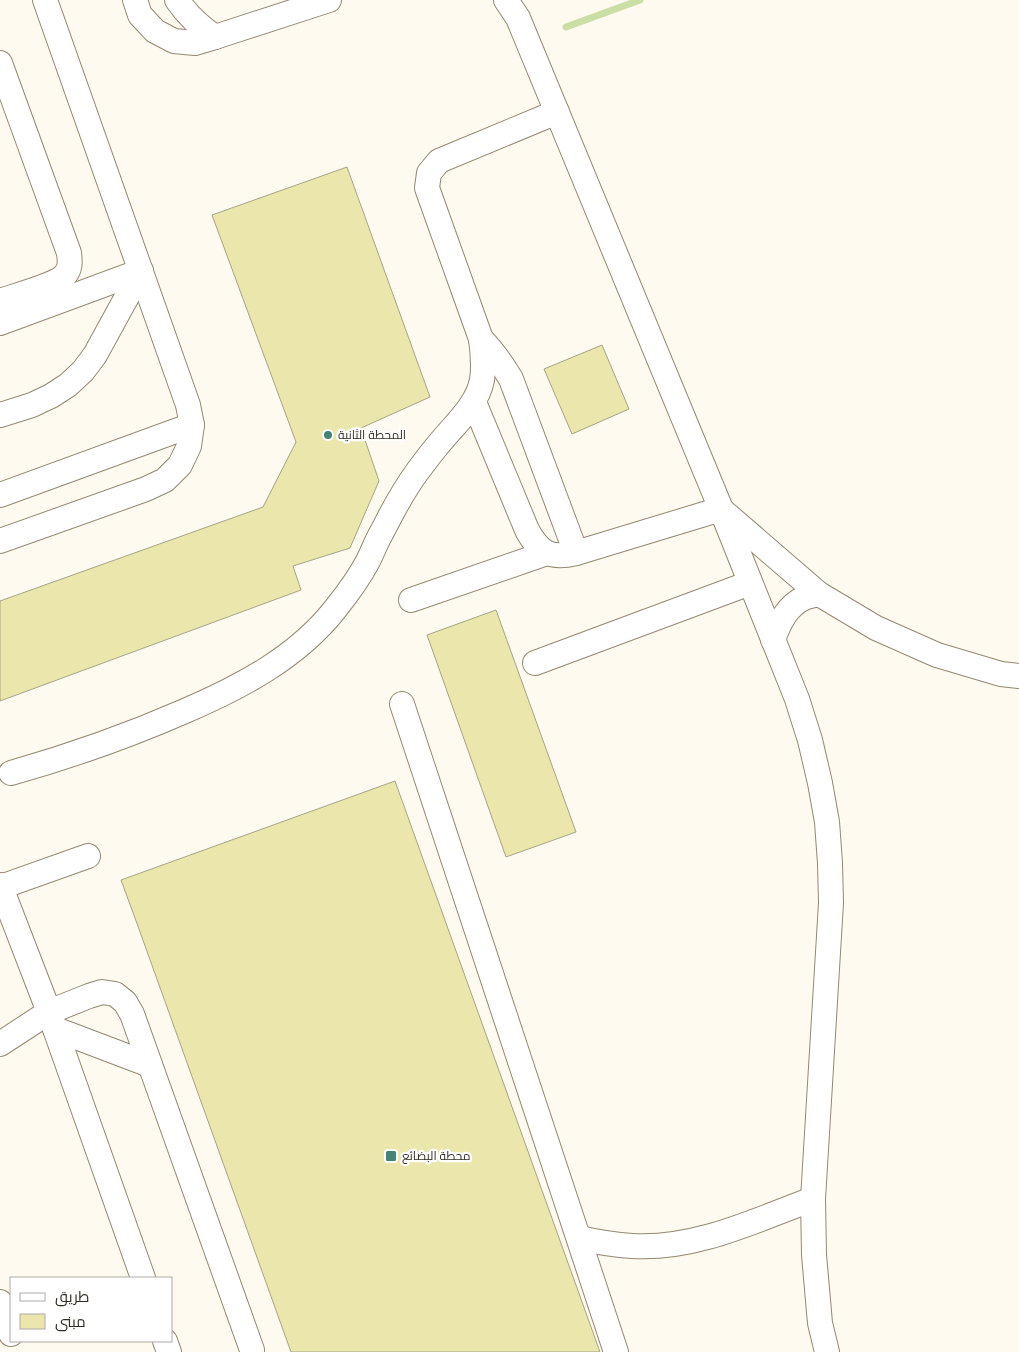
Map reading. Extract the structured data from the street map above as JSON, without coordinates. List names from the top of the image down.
{
  "places": {
    "other": ["المحطة الثانية"],
    "transit": ["محطة البضائع"]
  },
  "legend": ["طريق", "مبنى"]
}
